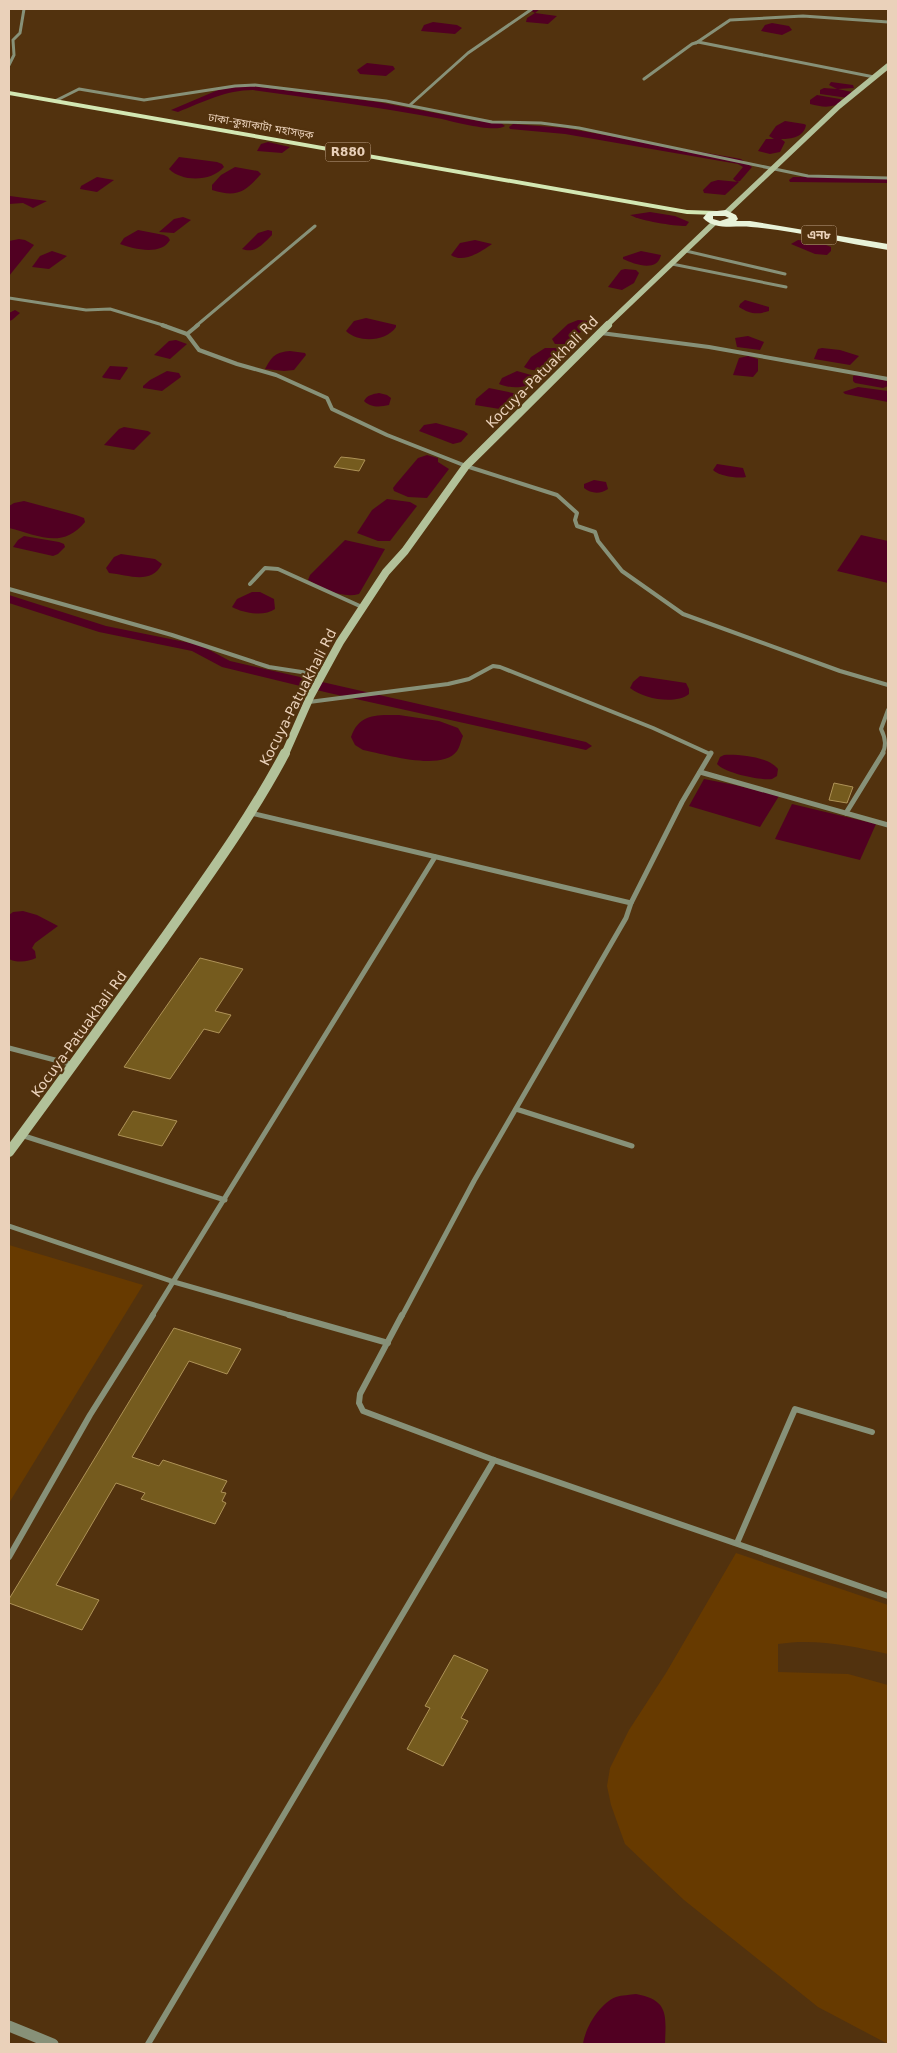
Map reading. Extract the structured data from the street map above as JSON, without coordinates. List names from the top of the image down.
{
  "streets": {
    "highway": ["এন৮"],
    "main road": ["ঢাকা-কুয়াকাটা মহাসড়ক", "R880", "Kocuya-Patuakhali Rd"]
  },
  "crossings": [
    ["এন৮", "Kocuya-Patuakhali Rd"]
  ]
}
